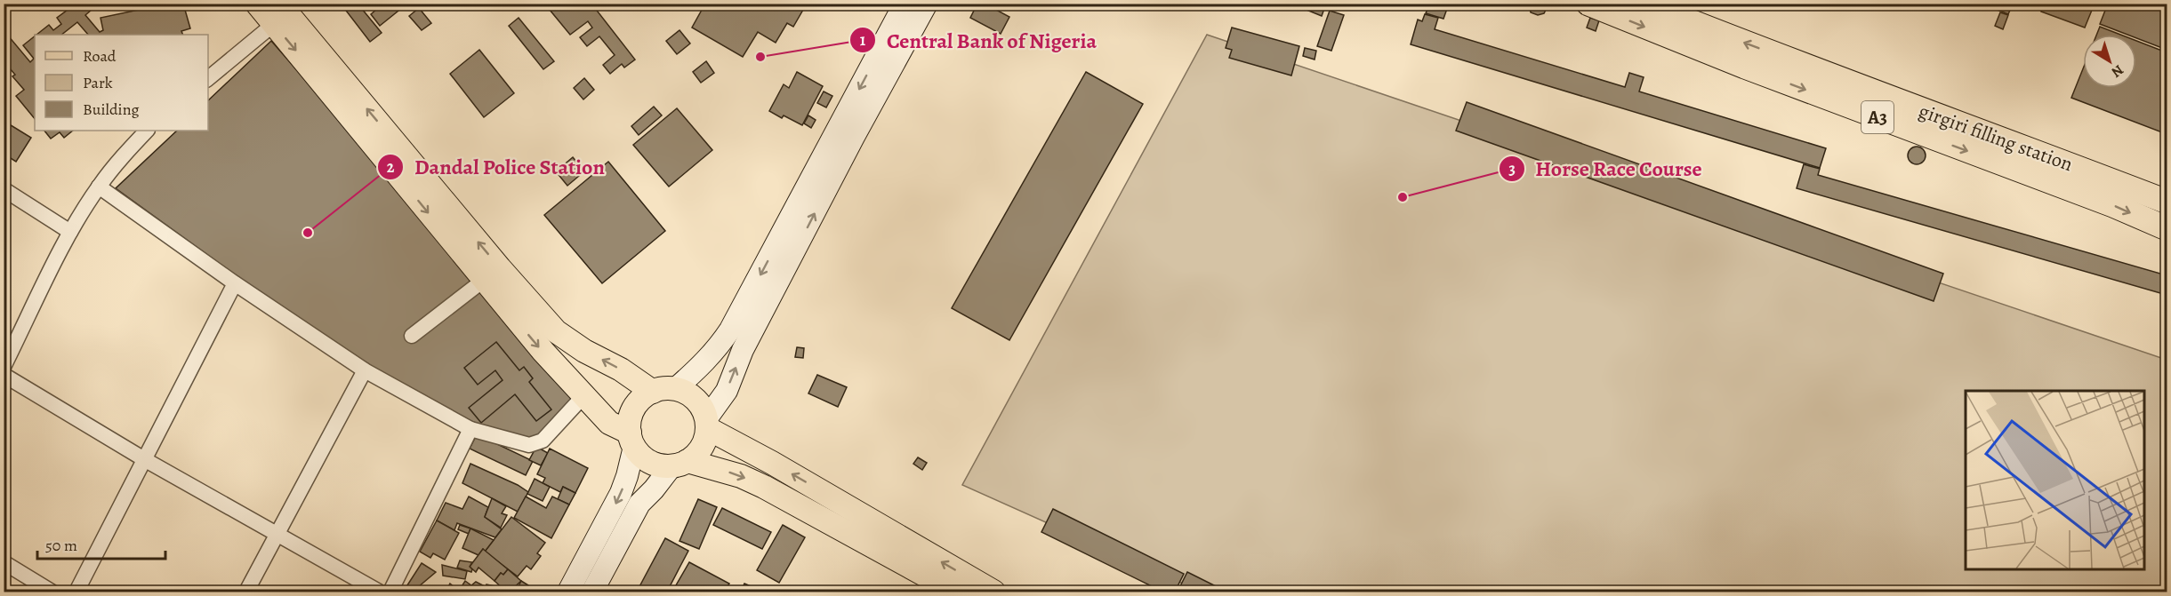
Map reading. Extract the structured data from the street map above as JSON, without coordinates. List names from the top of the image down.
{
  "streets": {
    "highway": ["A3", "girgiri filling station"]
  },
  "places": ["Central Bank of Nigeria", "Horse Race Course", "Dandal Police Station"],
  "legend": ["Road", "Park", "Building"],
  "scale_bar": "50 m",
  "north": "bottom right"
}
